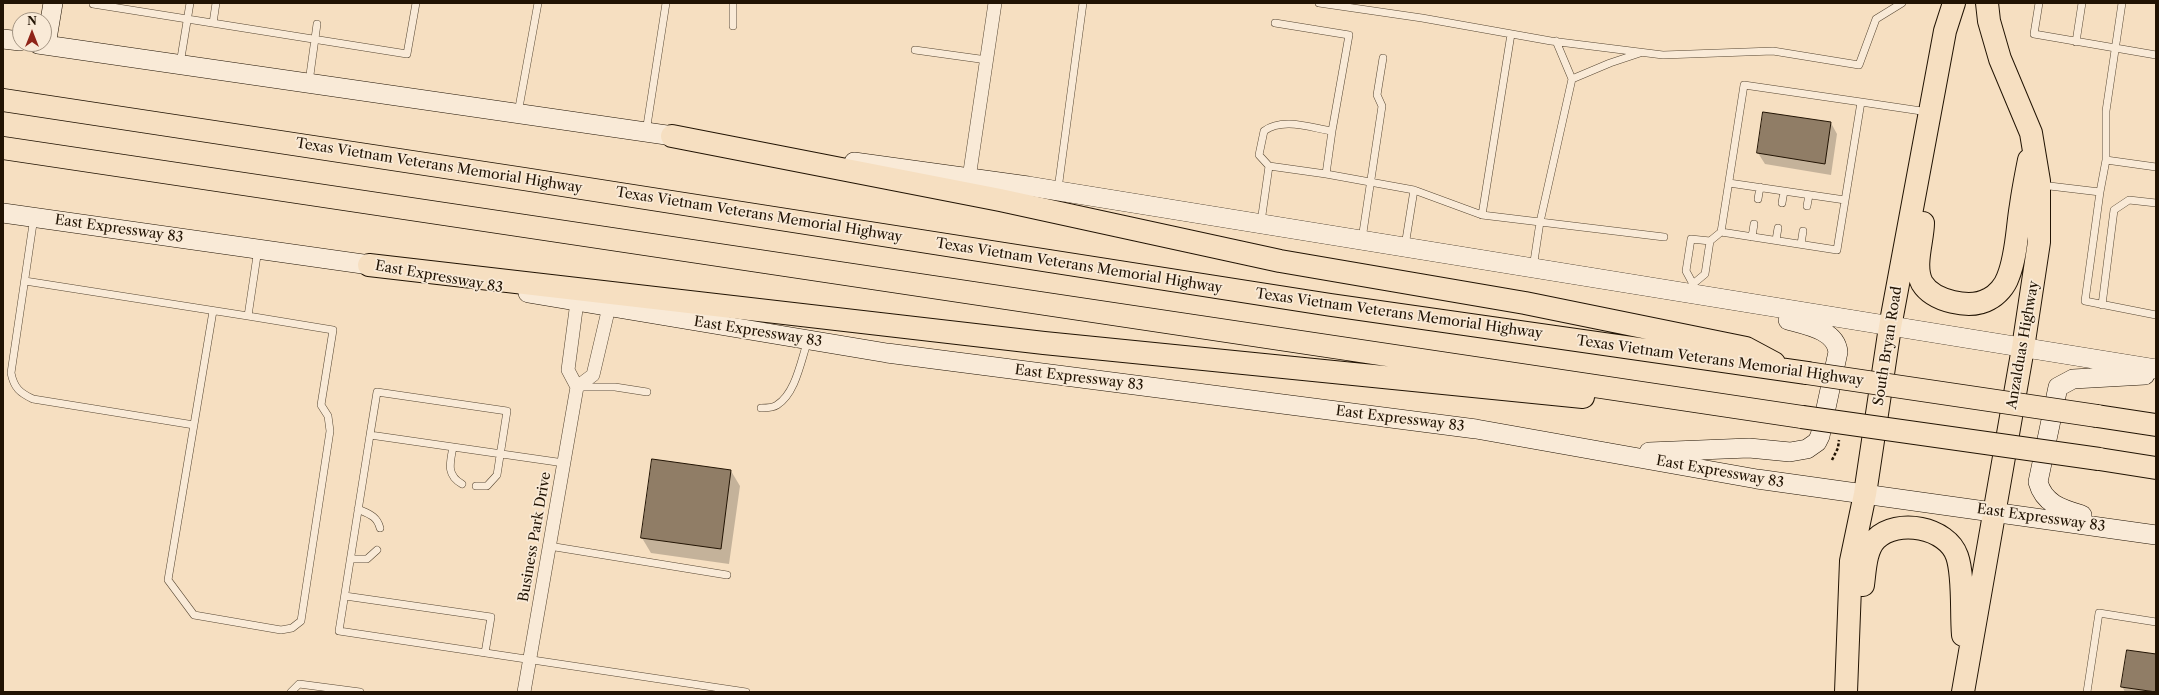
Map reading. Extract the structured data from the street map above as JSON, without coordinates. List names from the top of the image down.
{
  "streets": {
    "highway": ["Texas Vietnam Veterans Memorial Highway", "Anzalduas Highway", "South Bryan Road"],
    "main road": ["East Expressway 83"],
    "street": ["Business Park Drive"]
  },
  "crossings": [
    ["East Expressway 83", "Anzalduas Highway"],
    ["East Expressway 83", "South Bryan Road"]
  ],
  "north": "top"
}
